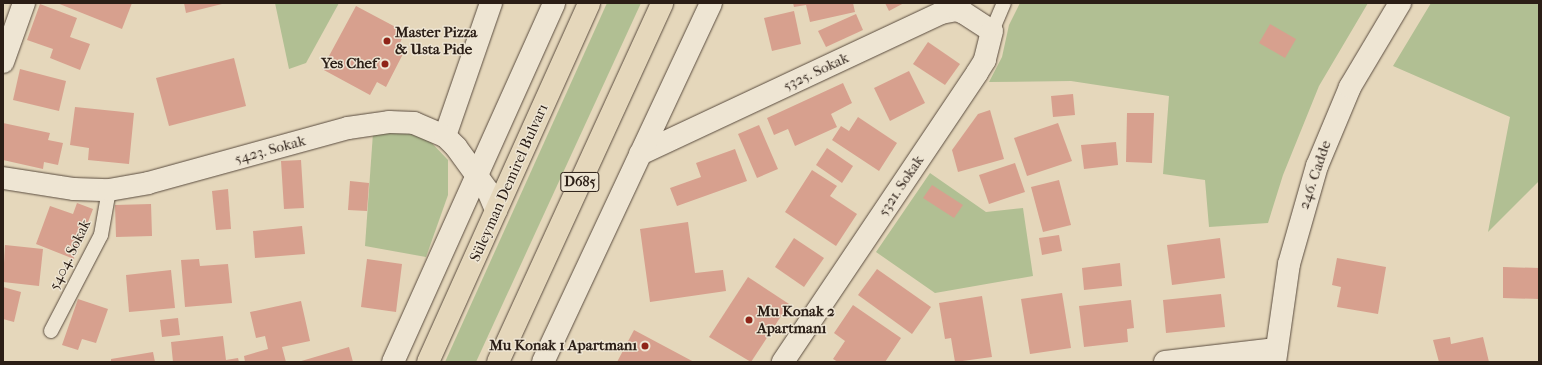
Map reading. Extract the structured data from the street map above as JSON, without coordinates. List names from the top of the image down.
{
  "streets": {
    "highway": ["D685", "Süleyman Demirel Bulvarı"],
    "street": [
      "5325. Sokak",
      "5423. Sokak",
      "246. Cadde",
      "5321. Sokak"
    ],
    "lane": ["5404. Sokak"]
  },
  "crossings": [
    ["5325. Sokak", "5321. Sokak"],
    ["5423. Sokak", "Süleyman Demirel Bulvarı"],
    ["5423. Sokak", "5404. Sokak"]
  ],
  "places": [
    "Master Pizza & Usta Pide",
    "Yes Chef",
    "Mu Konak 2 Apartmanı",
    "Mu Konak 1 Apartmanı"
  ]
}
